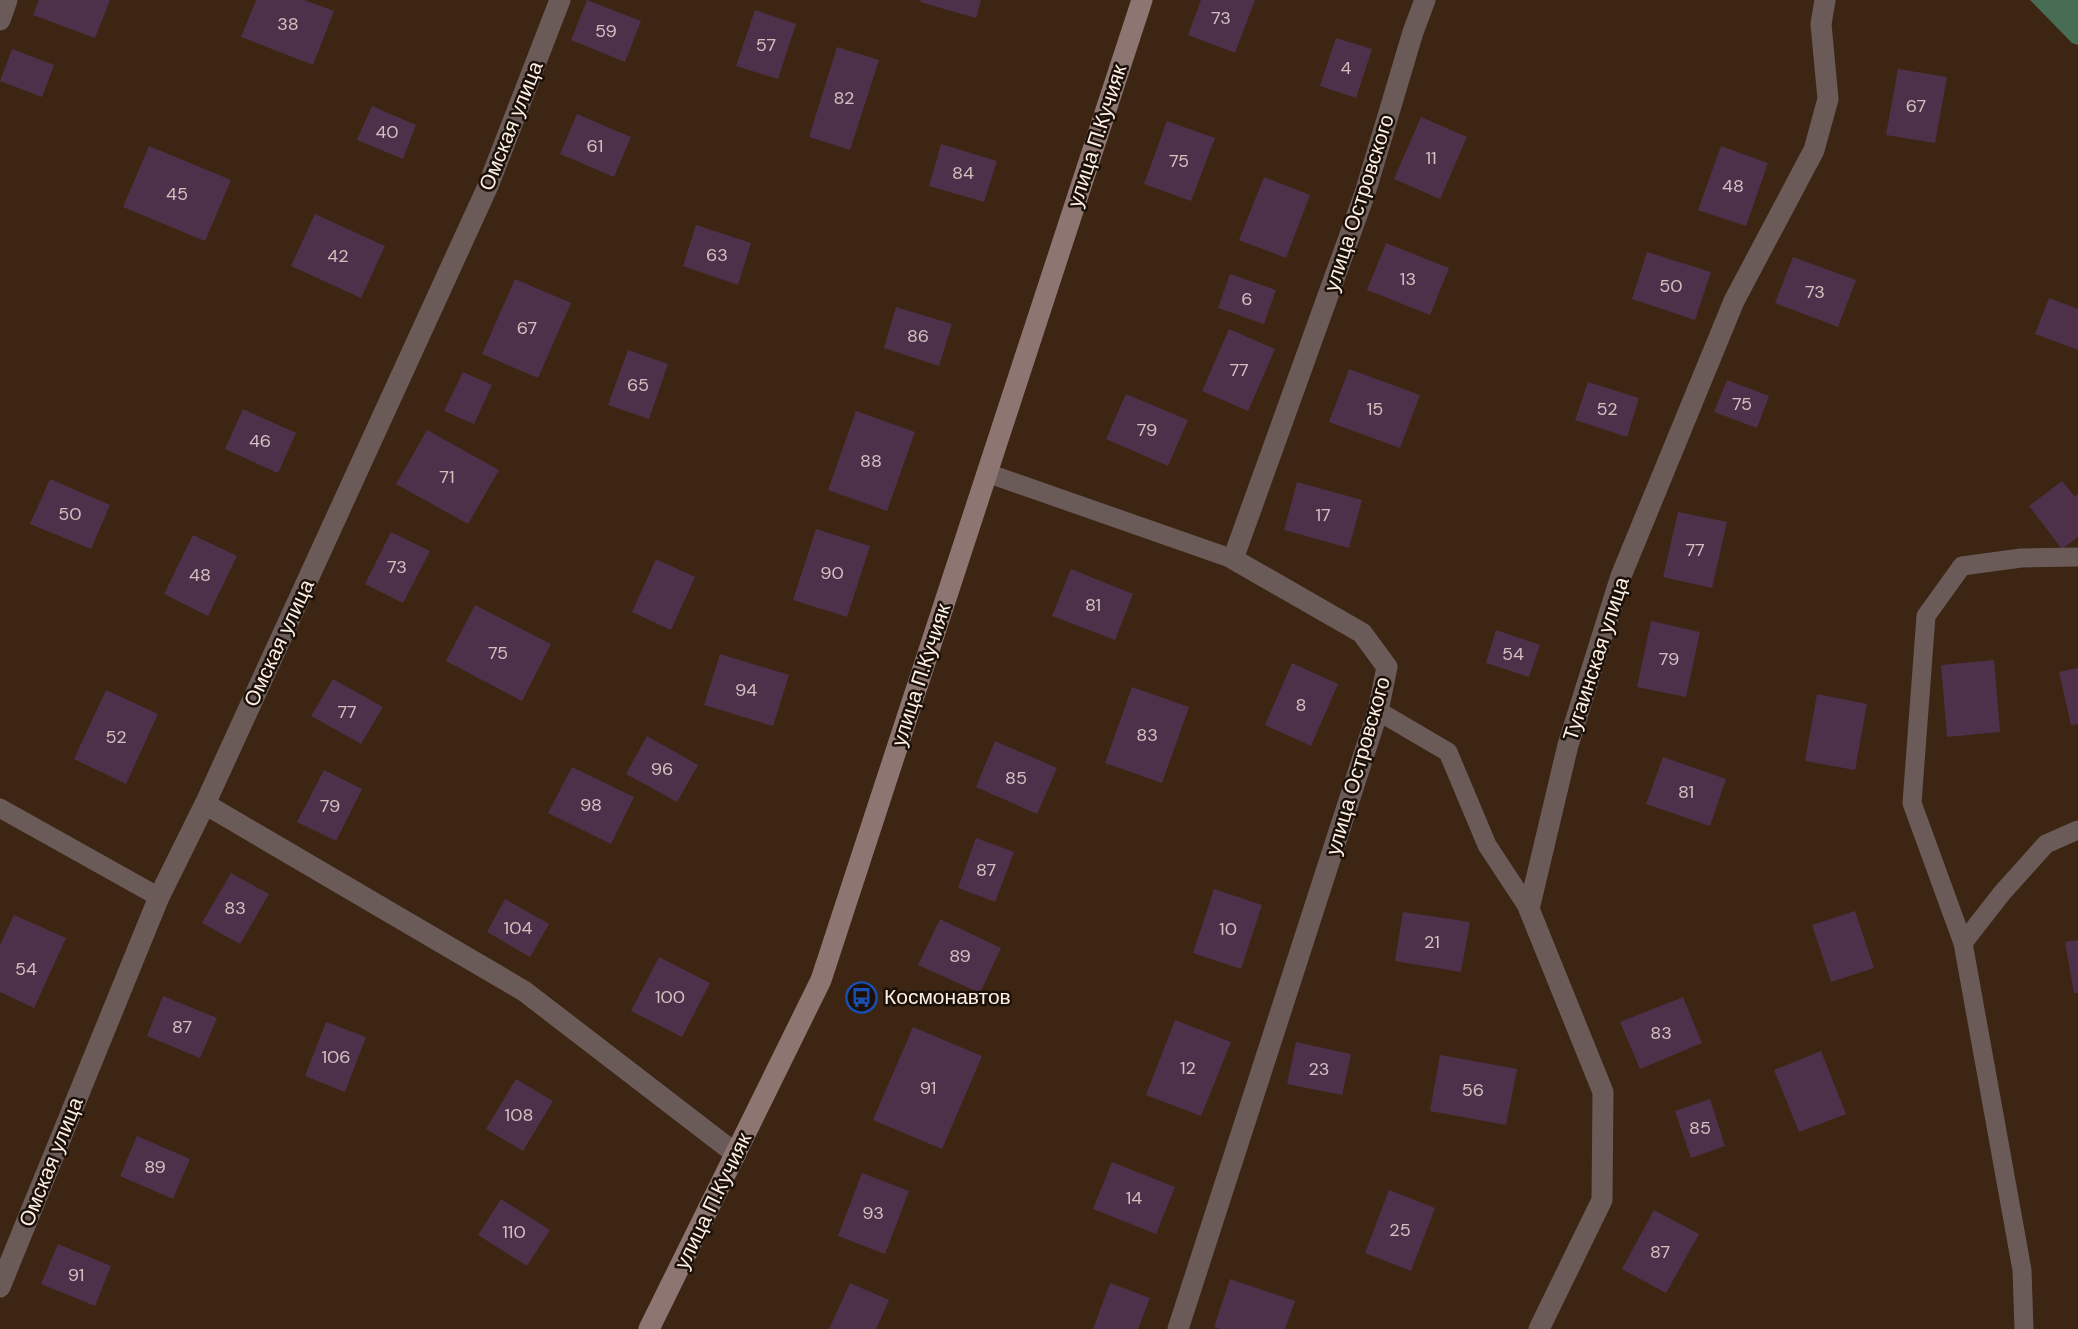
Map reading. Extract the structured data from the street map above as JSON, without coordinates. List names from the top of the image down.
{
  "streets": {
    "street": [
      "Омская улица",
      "улица П.Кучияк",
      "улица Островского",
      "Тугаинская улица"
    ]
  },
  "places": {
    "bus stop": ["Космонавтов"]
  },
  "house_numbers": [
    "73",
    "38",
    "59",
    "57",
    "4",
    "82",
    "67",
    "40",
    "61",
    "11",
    "75",
    "84",
    "48",
    "45",
    "63",
    "42",
    "13",
    "50",
    "73",
    "6",
    "67",
    "86",
    "77",
    "65",
    "75",
    "15",
    "52",
    "79",
    "46",
    "88",
    "71",
    "50",
    "17",
    "77",
    "73",
    "90",
    "48",
    "81",
    "75",
    "54",
    "79",
    "94",
    "8",
    "77",
    "83",
    "52",
    "96",
    "85",
    "81",
    "98",
    "79",
    "87",
    "83",
    "104",
    "10",
    "21",
    "89",
    "54",
    "100",
    "87",
    "83",
    "106",
    "12",
    "23",
    "91",
    "56",
    "108",
    "85",
    "89",
    "14",
    "93",
    "25",
    "110",
    "87",
    "91"
  ]
}
